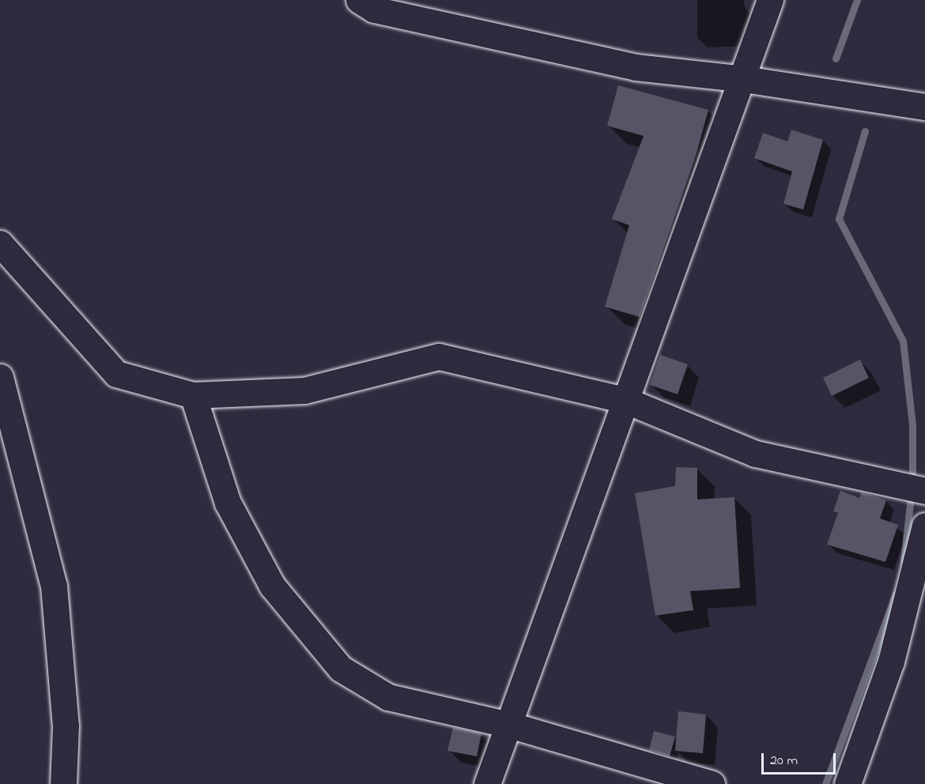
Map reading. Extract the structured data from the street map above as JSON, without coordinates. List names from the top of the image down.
{
  "scale_bar": "20 m"
}
